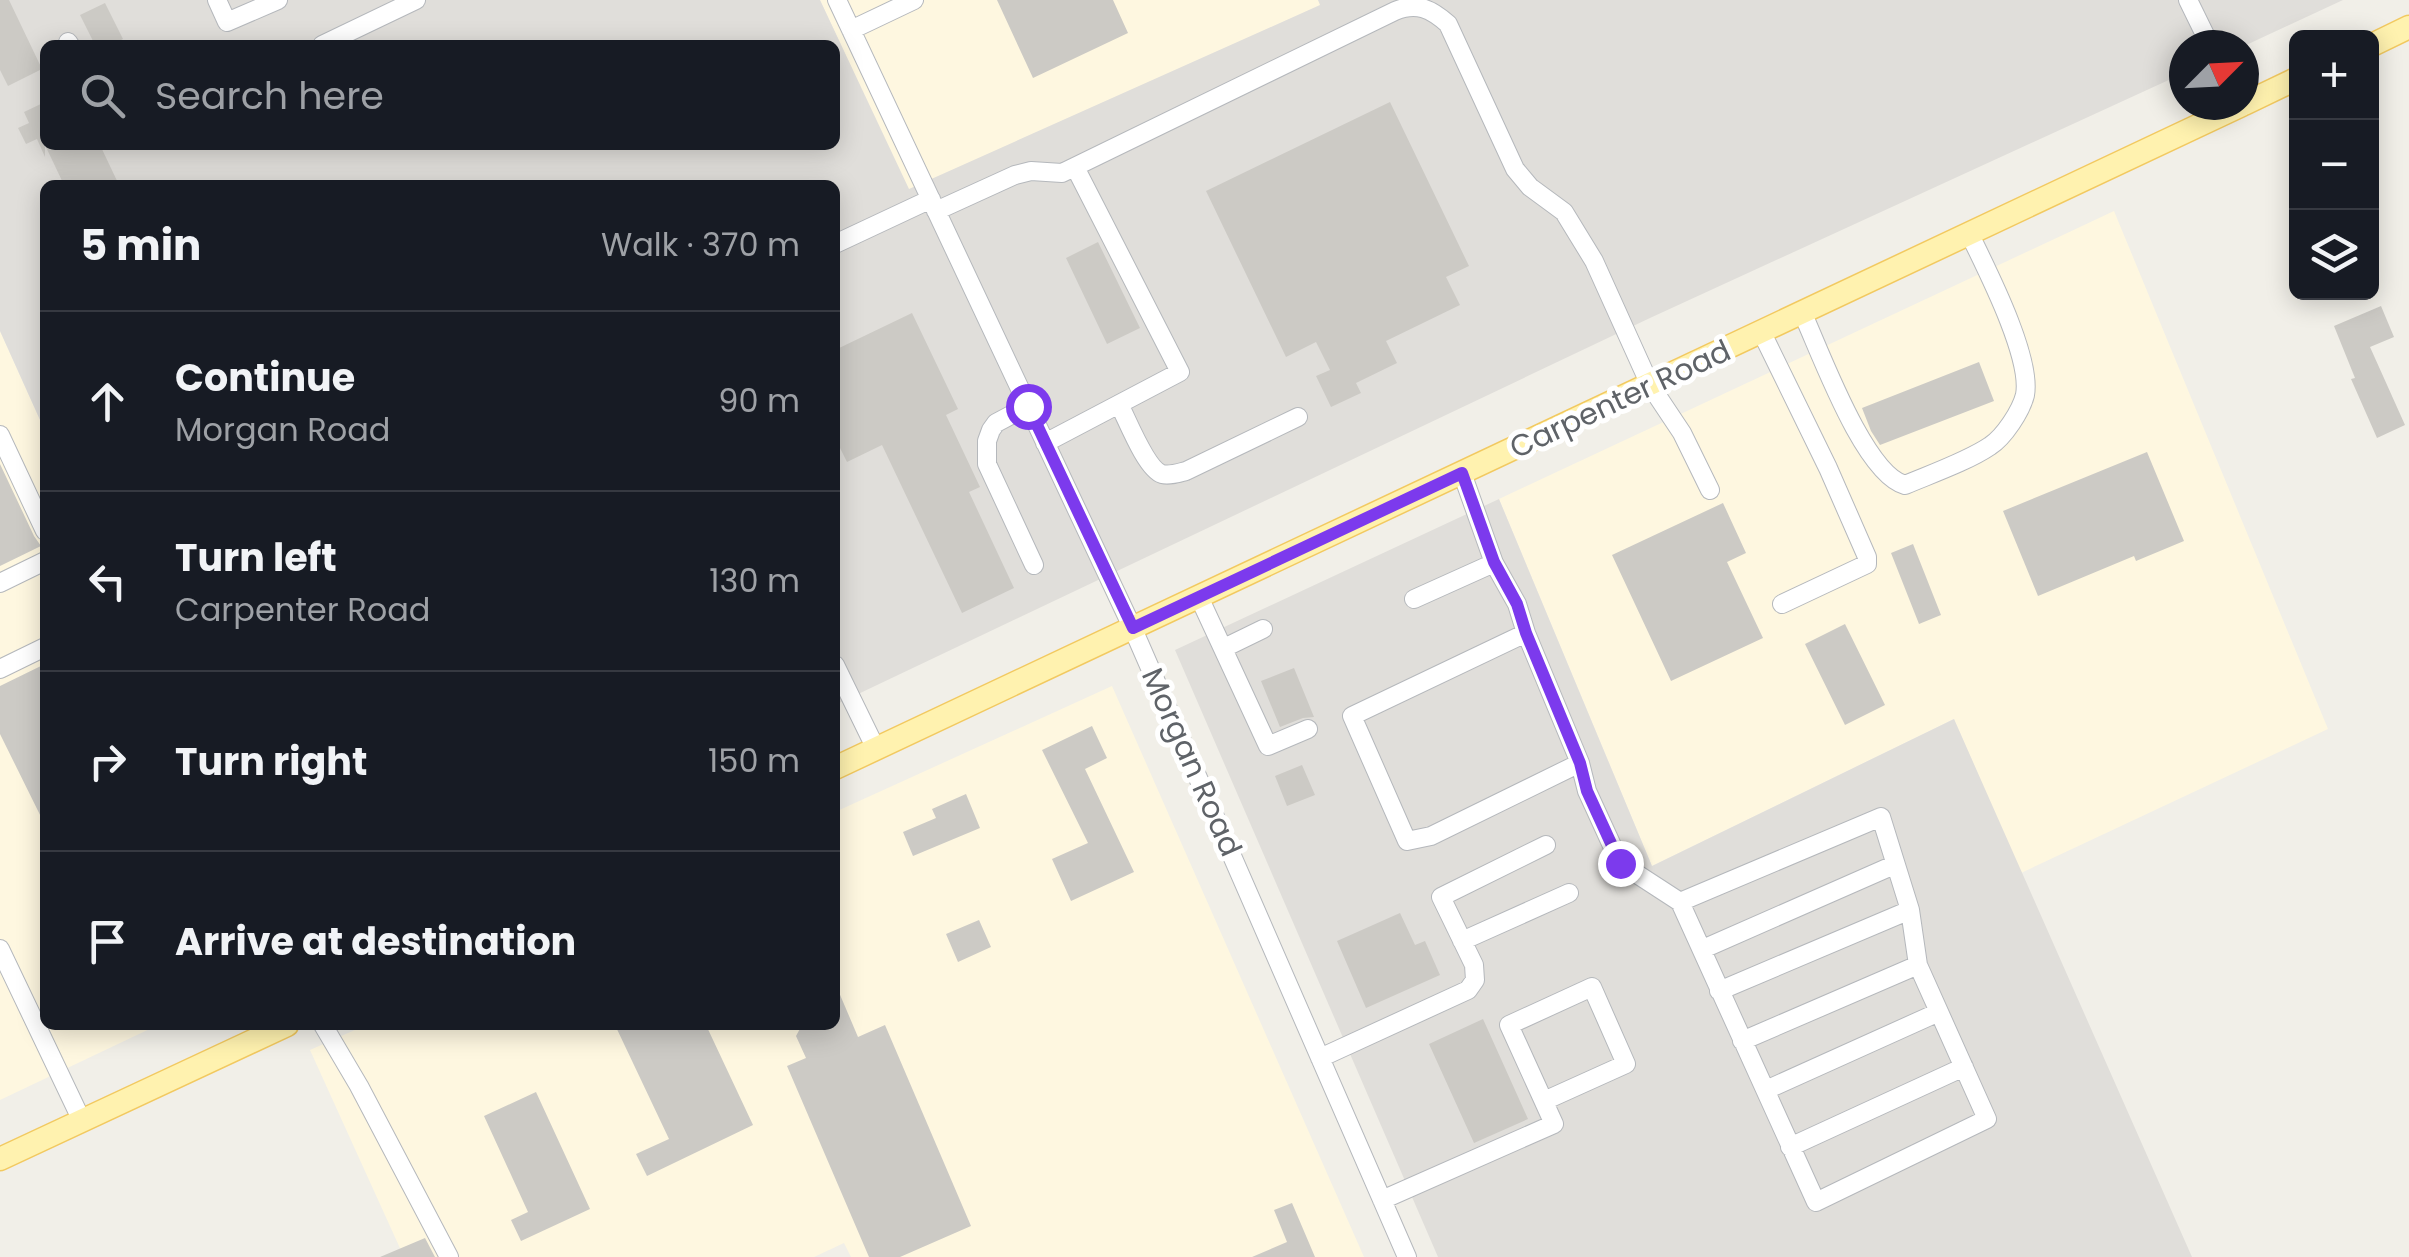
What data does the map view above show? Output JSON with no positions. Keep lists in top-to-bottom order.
{
  "streets": {
    "main road": ["Carpenter Road"],
    "street": ["Morgan Road"]
  },
  "crossings": [
    ["Carpenter Road", "Morgan Road"]
  ],
  "north": "top right",
  "page": {
    "map_buttons": ["+", "−"],
    "search": "Search here",
    "heading": ["5 min", "Walk · 370 m"],
    "list": [
      ["Continue", "Morgan Road", "90 m"],
      ["Turn left", "Carpenter Road", "130 m"],
      ["Turn right", "150 m"],
      "Arrive at destination"
    ]
  }
}
